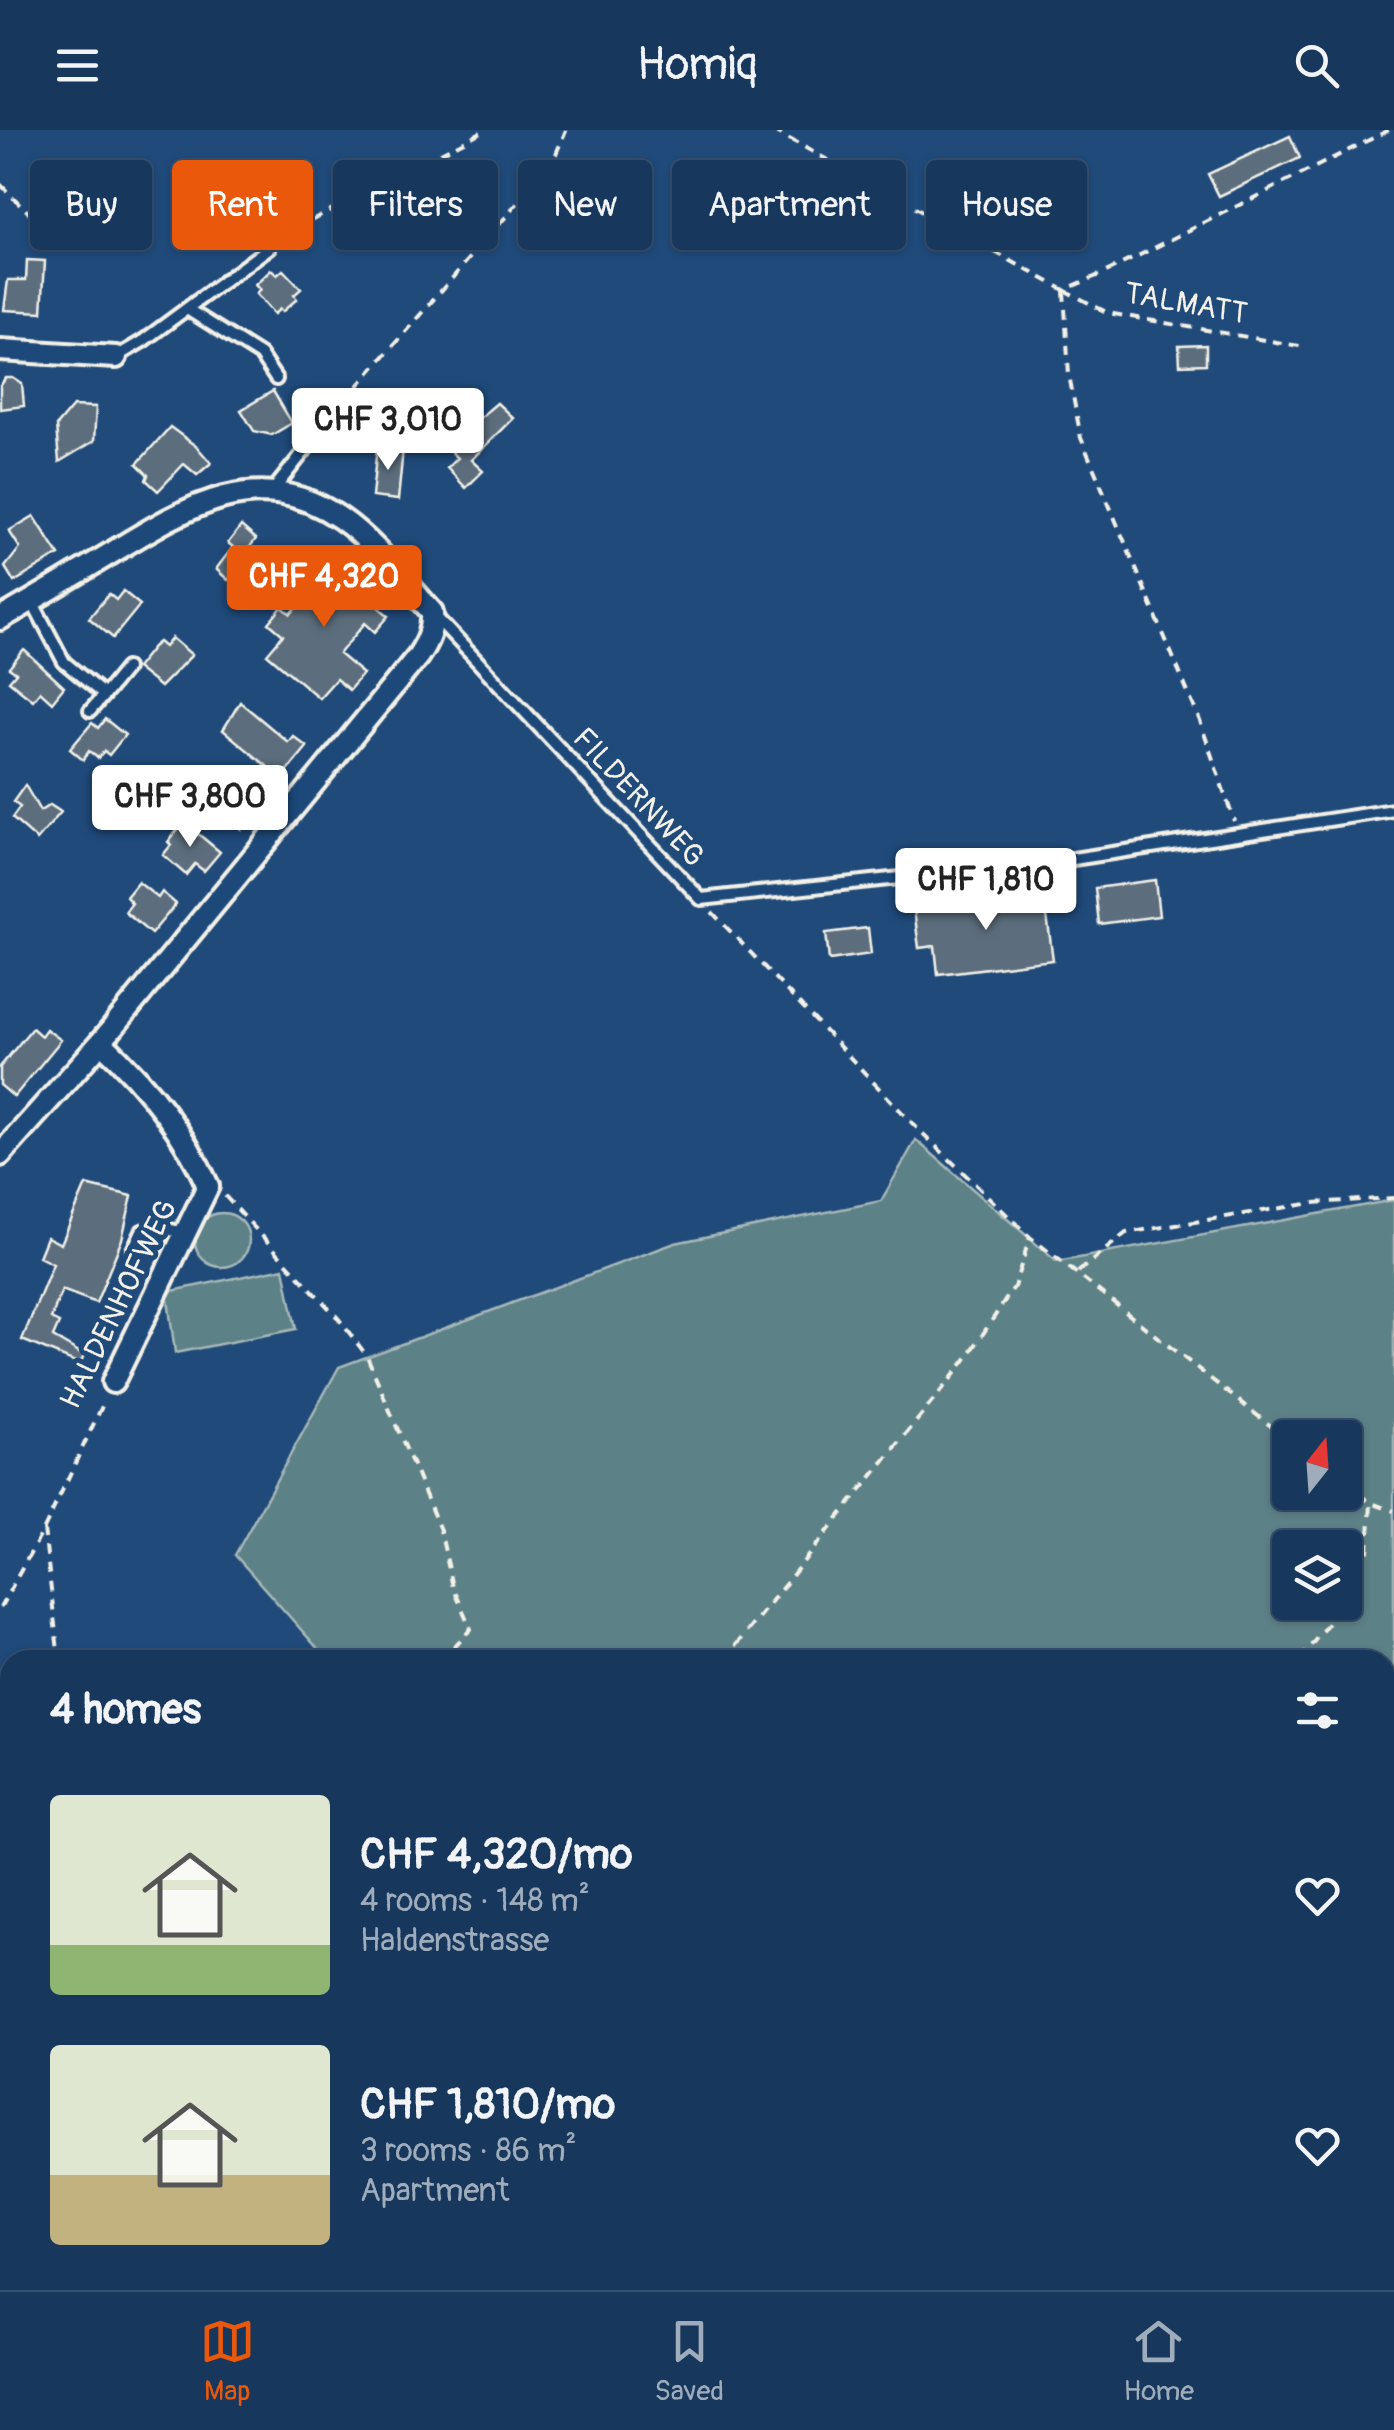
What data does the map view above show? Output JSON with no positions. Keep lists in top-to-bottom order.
{
  "streets": {
    "street": ["HALDENHOFWEG"],
    "lane": ["FILDERNWEG"],
    "path": ["TALMATT"]
  },
  "north": "top",
  "page": {
    "header": "Homiq",
    "chip": [
      "Buy",
      "Rent",
      "Filters",
      "New",
      "Apartment",
      "House"
    ],
    "price": [
      "CHF 3,010",
      "CHF 4,320",
      "CHF 3,800",
      "CHF 1,810"
    ],
    "heading": "4 homes",
    "list": [
      {
        "name": "CHF 4,320/mo",
        "note": "4 rooms · 148 m² · Haldenstrasse"
      },
      {
        "name": "CHF 1,810/mo",
        "note": "3 rooms · 86 m² · Apartment"
      }
    ],
    "tabs": ["Map", "Saved", "Home"]
  }
}
